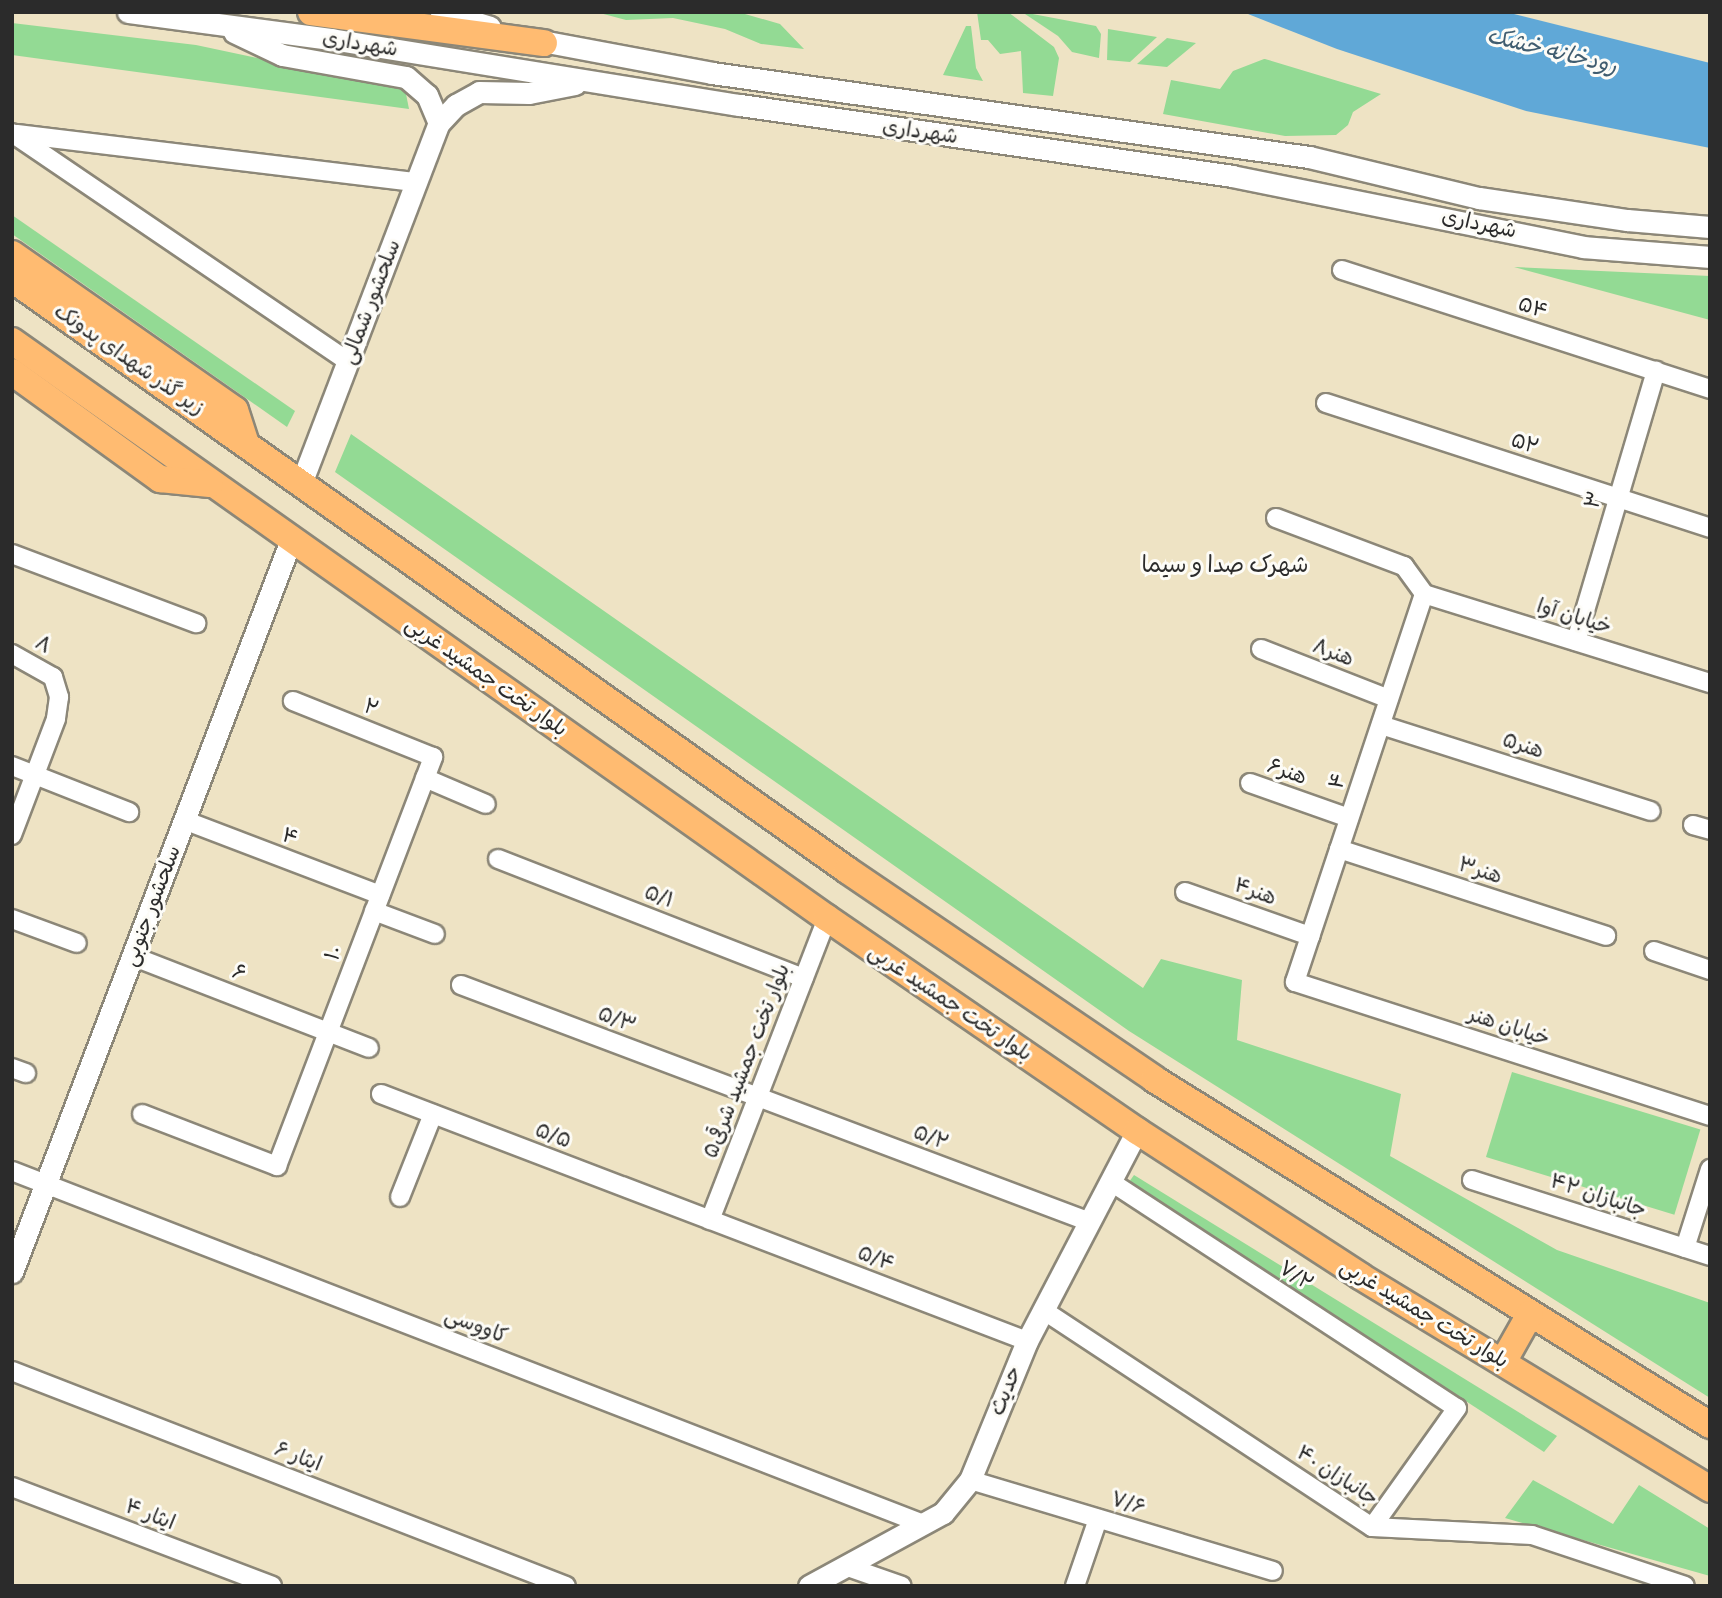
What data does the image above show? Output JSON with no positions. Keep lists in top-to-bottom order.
{
  "streets": {
    "main road": ["زیر گذر شهدای پدونک", "بلوار تخت جمشید غربی"],
    "street": [
      "شهرداری",
      "سلحشور شمالی",
      "۵۴",
      "۵۲",
      "۳",
      "خیابان آوا",
      "۸",
      "هنر۸",
      "۲",
      "هنر۵",
      "هنر۶",
      "۴",
      "هنر۳",
      "هنر۴",
      "۵/۱",
      "سلحشور جنوبی",
      "۱۰",
      "۶",
      "۵/۳",
      "خیابان هنر",
      "بلوار تخت جمشید شرقی۵",
      "۵/۵",
      "۵/۲",
      "۴۲ جانبازان",
      "۵/۴",
      "۷/۲",
      "کاووسی",
      "حدیث",
      "ایثار ۶",
      "۴۰ جانبازان",
      "۷/۶",
      "ایثار ۴"
    ]
  },
  "crossings": [
    ["۵۴", "۳"],
    ["۵۲", "۳"],
    ["۳", "خیابان آوا"],
    ["خیابان آوا", "۴"],
    ["هنر۸", "۴"],
    ["بلوار تخت جمشید غربی", "سلحشور جنوبی"],
    ["بلوار تخت جمشید غربی", "بلوار تخت جمشید شرقی۵"],
    ["بلوار تخت جمشید غربی", "حدیث"],
    ["۲", "۱۰"],
    ["هنر۵", "۴"],
    ["هنر۶", "۴"],
    ["۴", "هنر۳"],
    ["۴", "هنر۴"],
    ["۴", "سلحشور جنوبی"],
    ["۴", "۱۰"],
    ["۴", "خیابان هنر"],
    ["۵/۱", "بلوار تخت جمشید شرقی۵"],
    ["سلحشور جنوبی", "۶"],
    ["سلحشور جنوبی", "کاووسی"],
    ["۱۰", "۶"],
    ["۵/۳", "بلوار تخت جمشید شرقی۵"],
    ["۵/۳", "۵/۲"],
    ["بلوار تخت جمشید شرقی۵", "۵/۵"],
    ["بلوار تخت جمشید شرقی۵", "۵/۲"],
    ["بلوار تخت جمشید شرقی۵", "۵/۴"],
    ["۵/۵", "۵/۴"],
    ["۵/۲", "حدیث"],
    ["۵/۴", "حدیث"],
    ["۷/۲", "حدیث"],
    ["۷/۲", "۴۰ جانبازان"],
    ["کاووسی", "حدیث"],
    ["حدیث", "۴۰ جانبازان"],
    ["حدیث", "۷/۶"]
  ],
  "districts": ["شهرک صدا و سیما"],
  "water": ["رودخانه خشک"]
}
